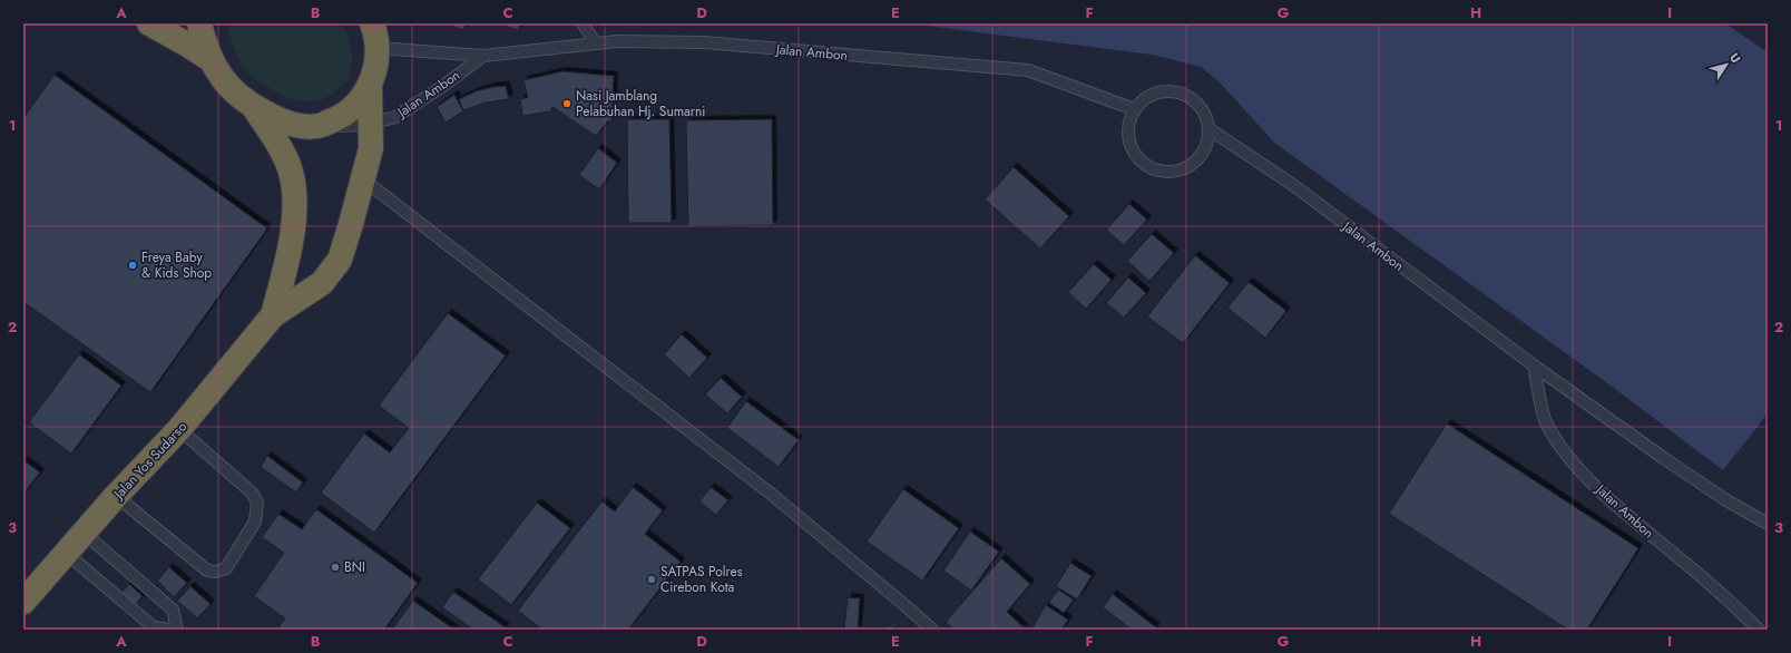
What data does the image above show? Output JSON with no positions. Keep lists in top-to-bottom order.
{
  "streets": {
    "highway": ["Jalan Yos Sudarso"],
    "lane": ["Jalan Ambon"]
  },
  "crossings": [
    ["Jalan Ambon", "Jalan Yos Sudarso"]
  ],
  "places": [
    "Nasi Jamblang Pelabuhan Hj. Sumarni",
    "Freya Baby & Kids Shop",
    "BNI",
    "SATPAS Polres Cirebon Kota"
  ],
  "north": "top right",
  "grid": {
    "columns": [
      "A",
      "B",
      "C",
      "D",
      "E",
      "F",
      "G",
      "H",
      "I"
    ],
    "rows": ["1", "2", "3"]
  }
}
